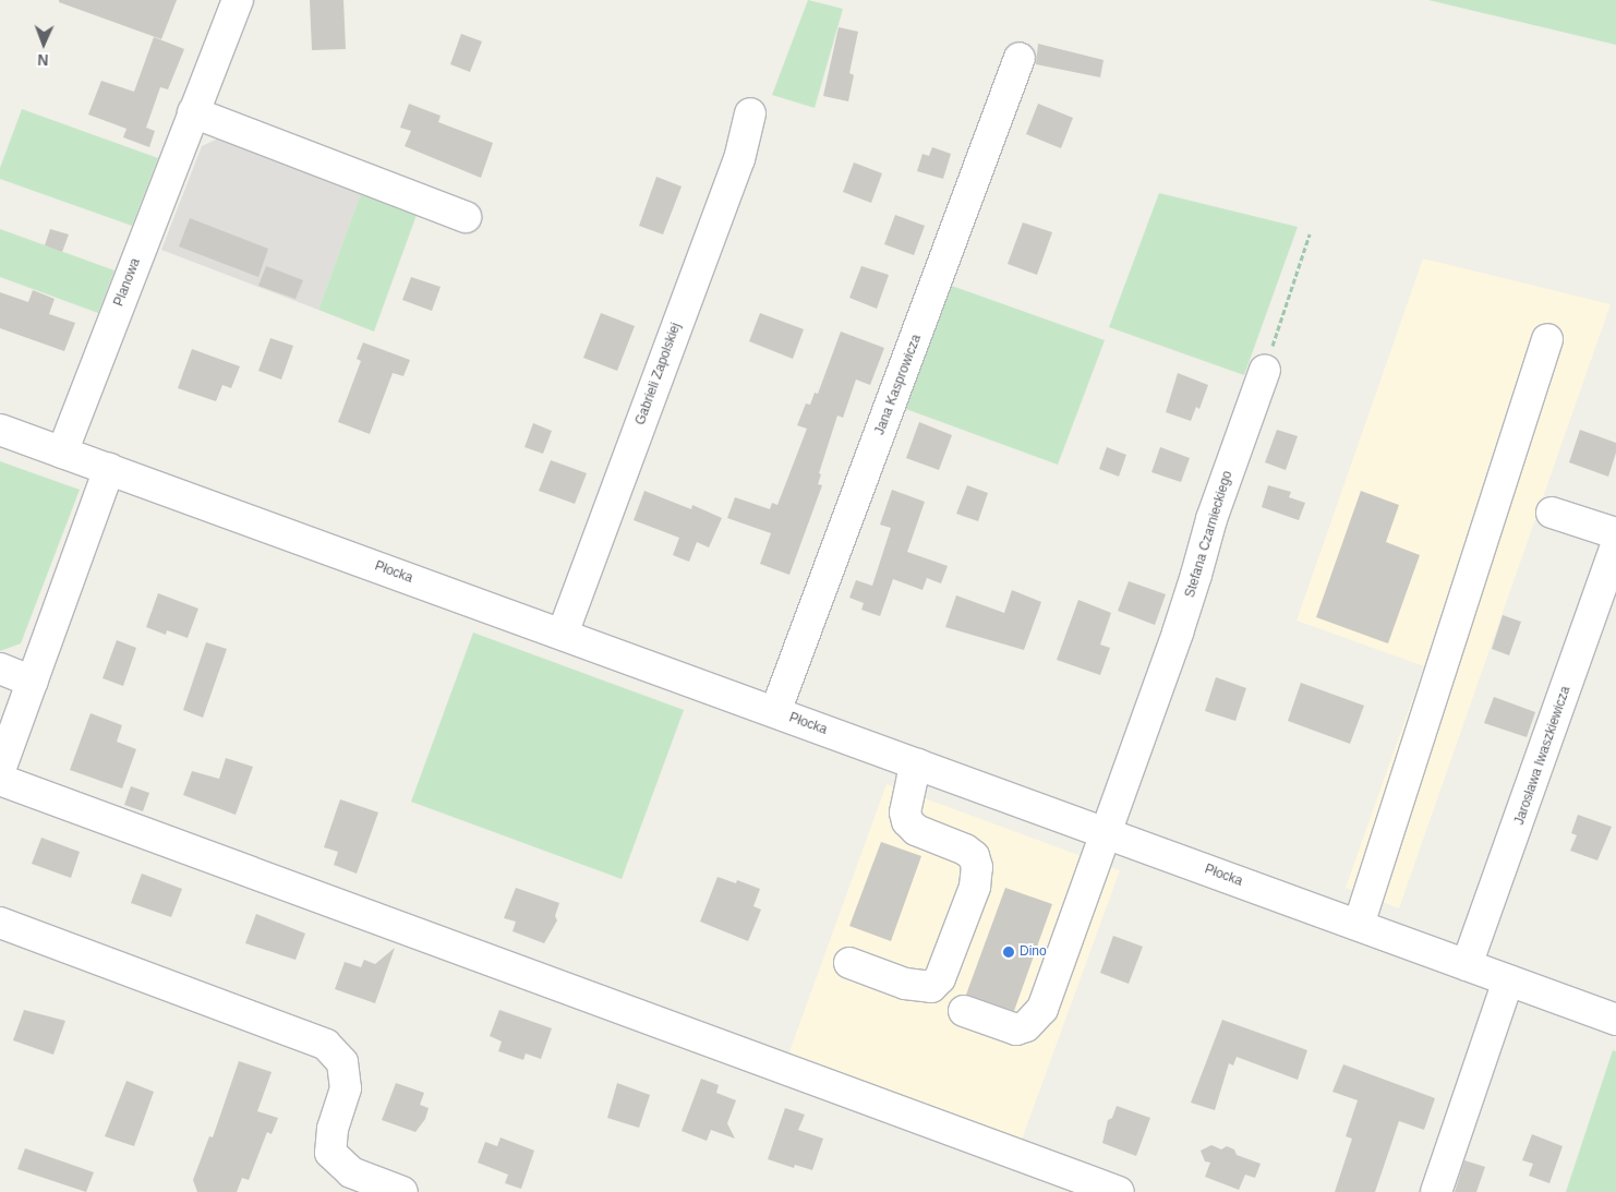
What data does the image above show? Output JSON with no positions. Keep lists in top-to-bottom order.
{
  "streets": {
    "street": [
      "Planowa",
      "Gabrieli Zapolskiej",
      "Jana Kasprowicza",
      "Stefana Czarnieckiego",
      "Płocka",
      "Jarosława Iwaszkiewicza"
    ]
  },
  "crossings": [
    ["Planowa", "Płocka"],
    ["Gabrieli Zapolskiej", "Płocka"],
    ["Jana Kasprowicza", "Płocka"],
    ["Stefana Czarnieckiego", "Płocka"],
    ["Płocka", "Jarosława Iwaszkiewicza"]
  ],
  "places": ["Dino"],
  "north": "bottom"
}
